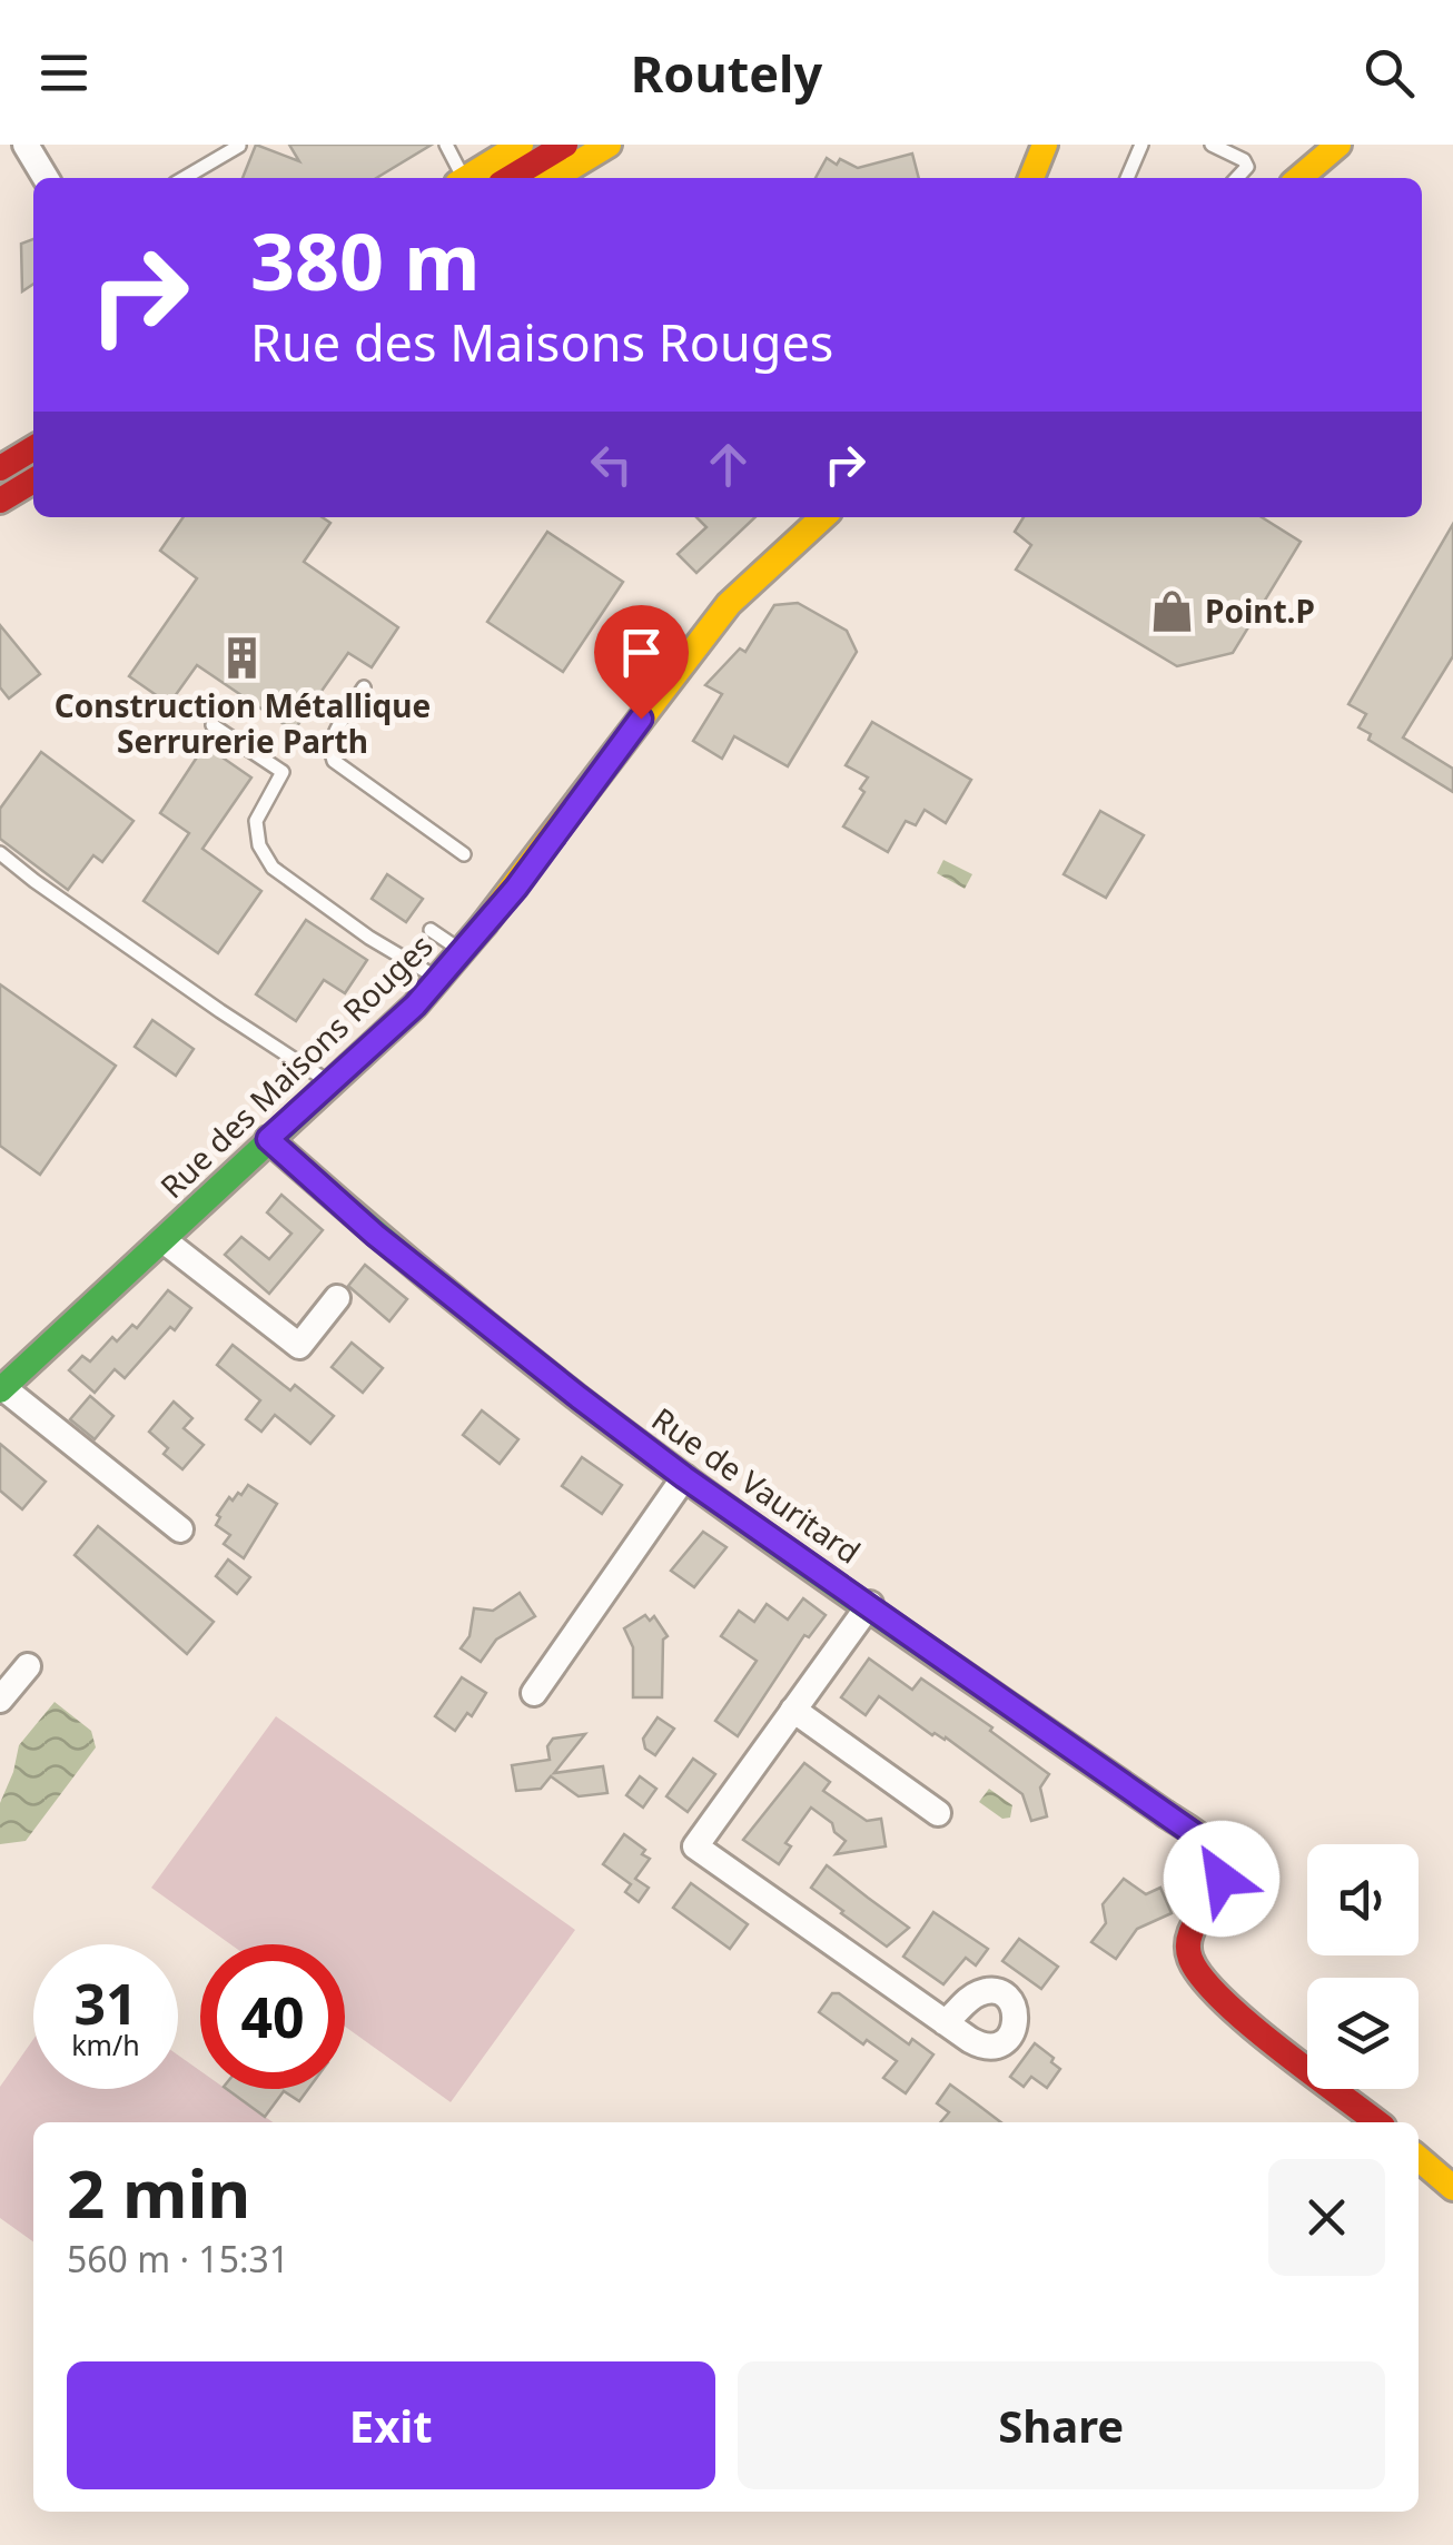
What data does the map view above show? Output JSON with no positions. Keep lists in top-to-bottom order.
{
  "streets": {
    "street": ["Rue des Maisons Rouges", "Rue de Vauritard"]
  },
  "crossings": [
    ["Rue des Maisons Rouges", "Rue de Vauritard"]
  ],
  "places": {
    "shop": ["Point.P"],
    "building": ["Construction Métallique Serrurerie Parth"]
  },
  "page": {
    "header": "Routely",
    "turn": ["380 m", "Rue des Maisons Rouges"],
    "speed": "31 km/h",
    "limit": "40",
    "heading": ["2 min", "560 m · 15:31"],
    "buttons": ["Exit", "Share"]
  }
}
